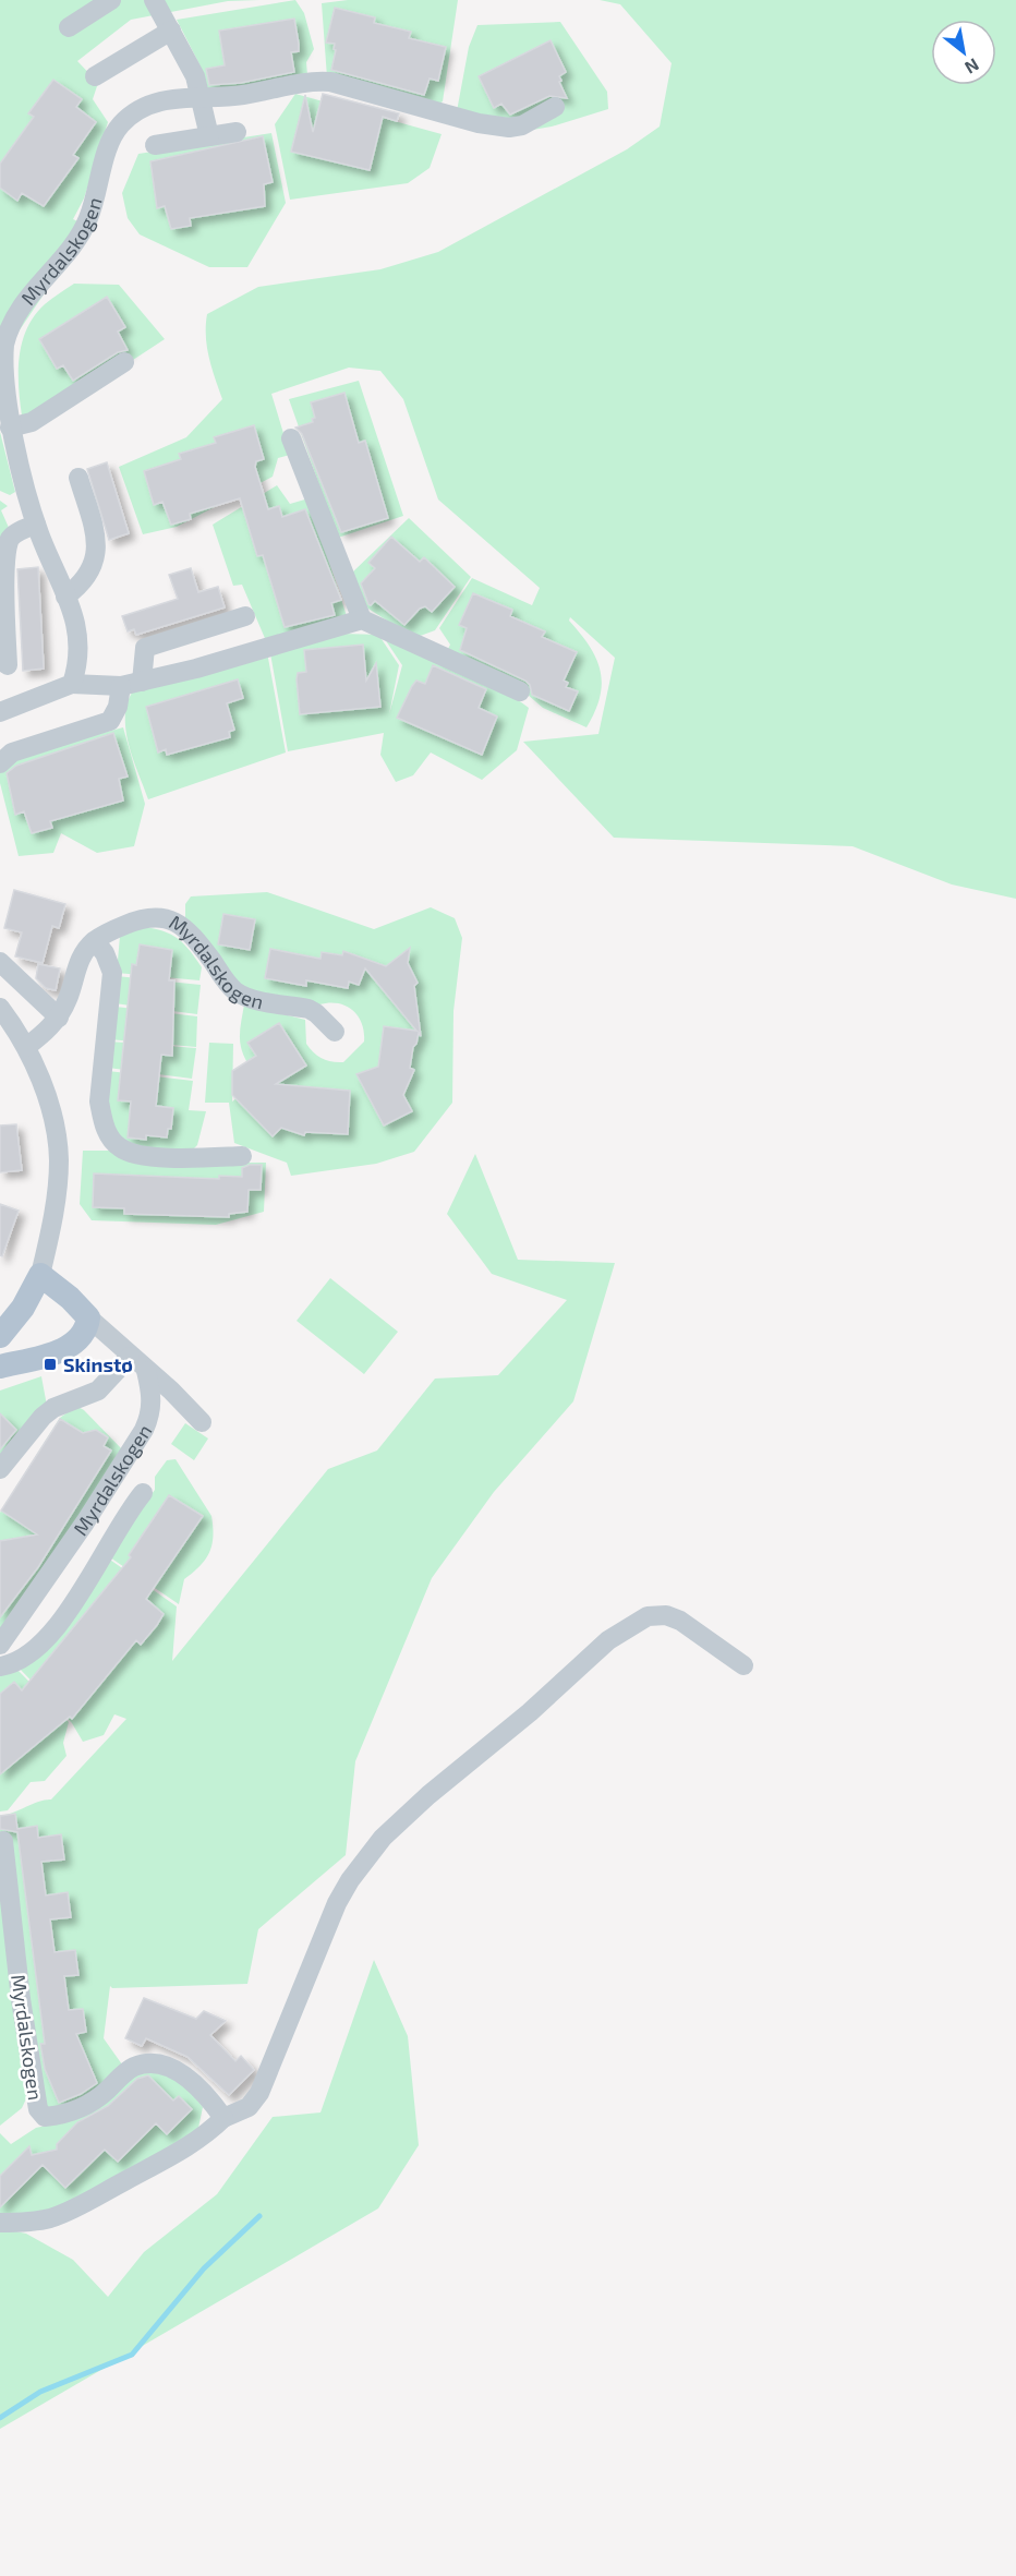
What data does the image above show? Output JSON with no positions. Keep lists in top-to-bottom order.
{
  "streets": {
    "street": ["Myrdalskogen"]
  },
  "places": {
    "transit": ["Skinstø"]
  },
  "north": "bottom right"
}
